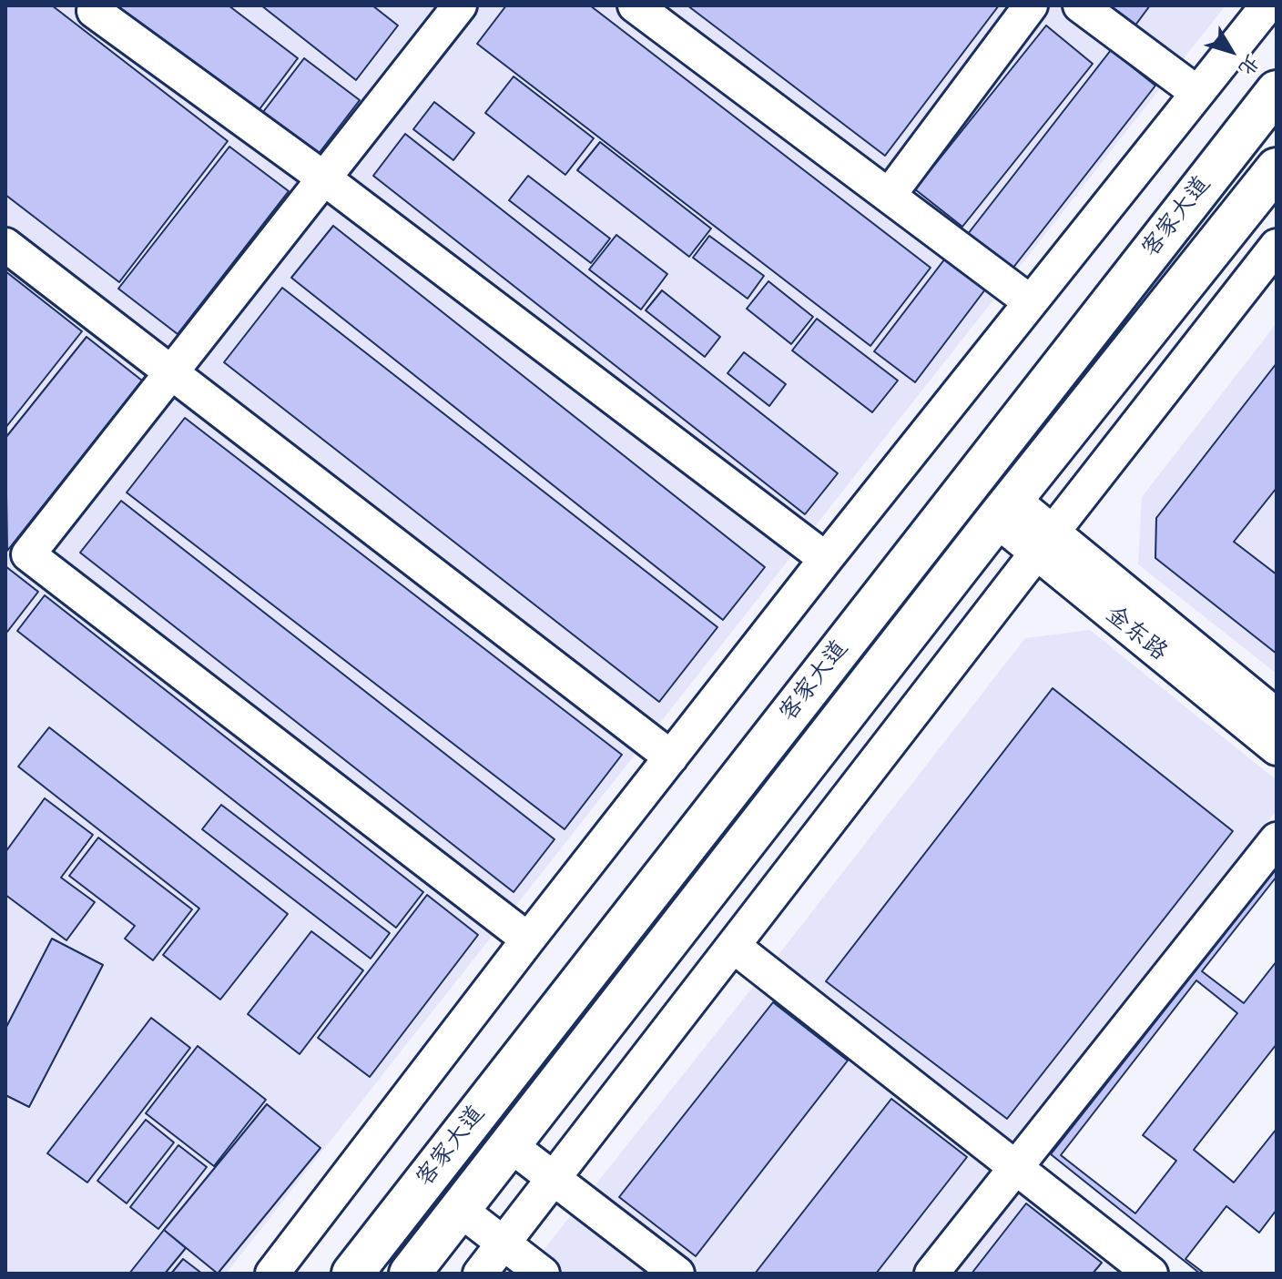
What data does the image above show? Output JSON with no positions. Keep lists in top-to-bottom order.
{
  "streets": {
    "main road": ["客家大道"],
    "street": ["金东路"]
  },
  "crossings": [
    ["客家大道", "金东路"]
  ],
  "north": "bottom right"
}
